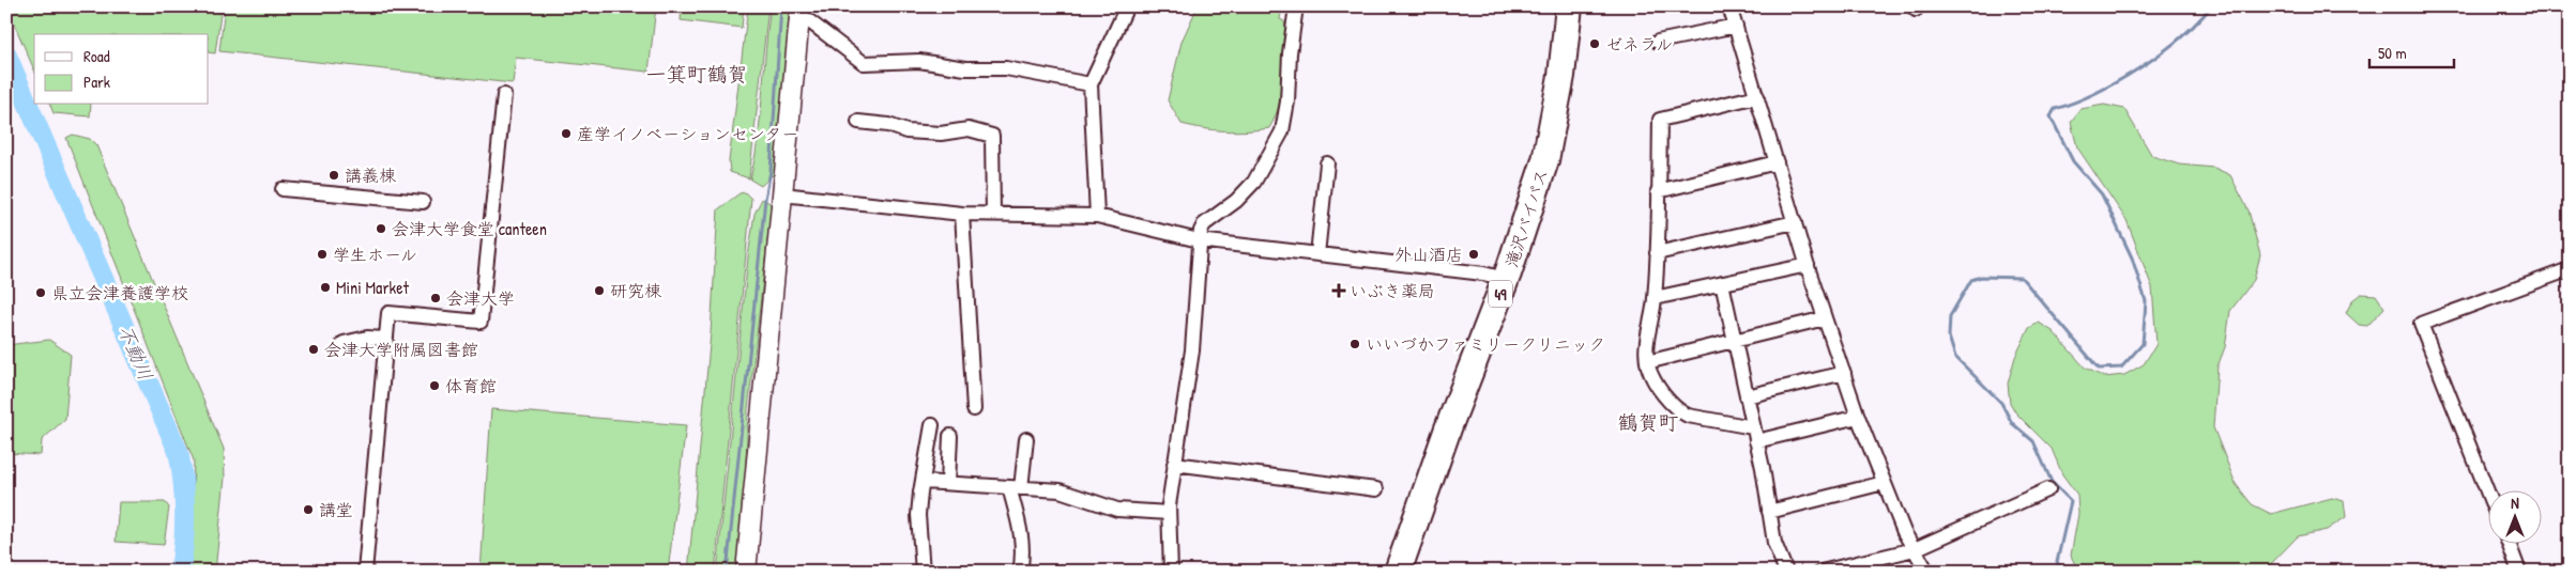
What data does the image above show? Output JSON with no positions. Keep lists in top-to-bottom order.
{
  "streets": {
    "highway": ["滝沢バイパス", "49"]
  },
  "districts": ["一箕町鶴賀", "鶴賀町"],
  "water": ["不動川"],
  "places": {
    "other": [
      "ゼネラル",
      "産学イノベーションセンター",
      "講義棟",
      "会津大学食堂 canteen",
      "学生ホール",
      "外山酒店",
      "Mini Market",
      "研究棟",
      "県立会津養護学校",
      "会津大学",
      "いいづかファミリークリニック",
      "会津大学附属図書館",
      "体育館",
      "講堂"
    ],
    "health": ["いぶき薬局"]
  },
  "legend": ["Road", "Park"],
  "scale_bar": "50 m",
  "north": "top"
}
